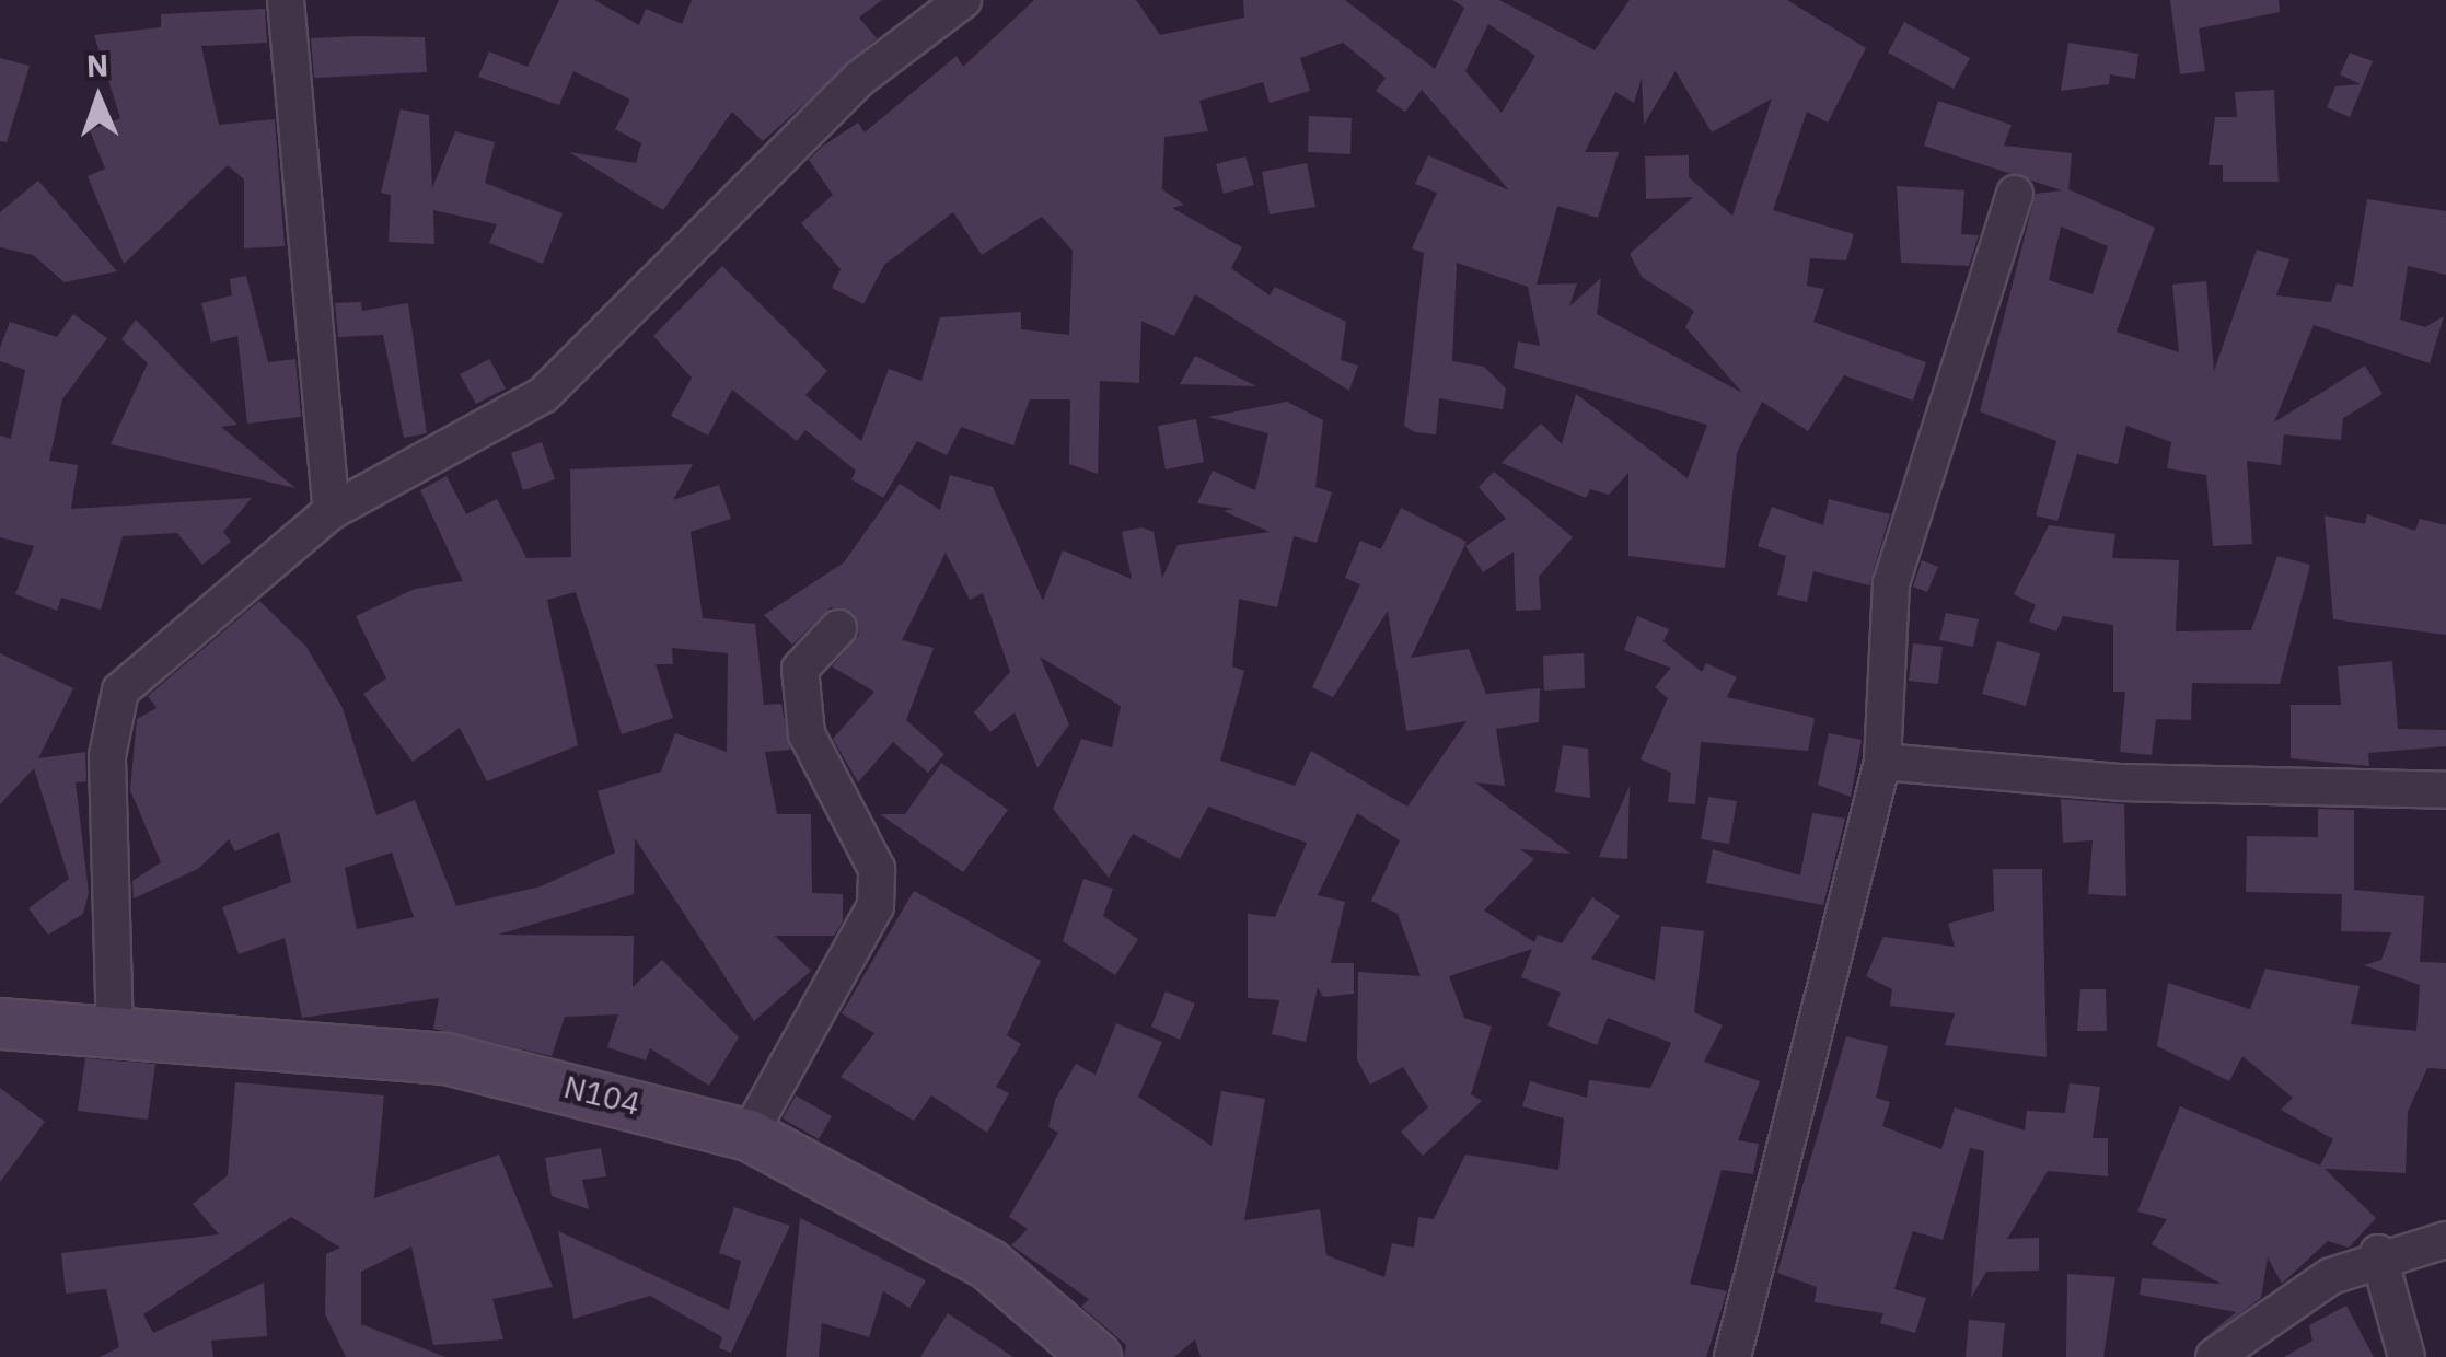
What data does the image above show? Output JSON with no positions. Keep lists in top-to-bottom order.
{
  "streets": {
    "street": ["N104"]
  },
  "north": "top"
}
